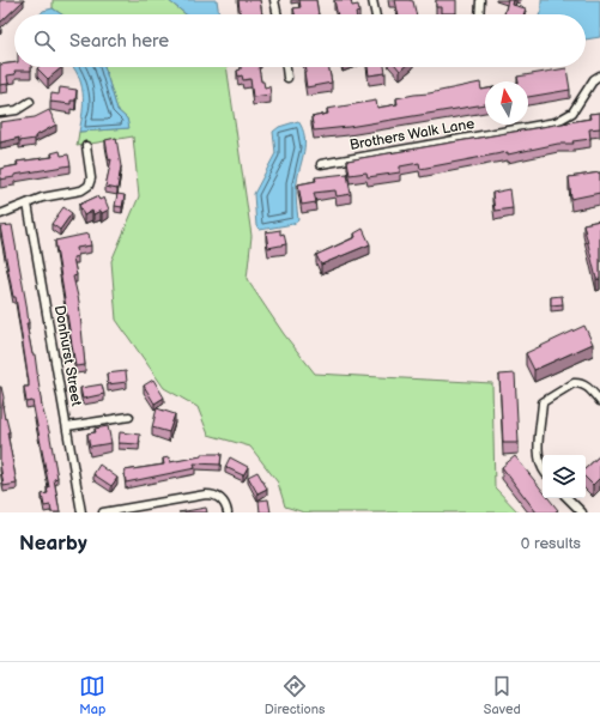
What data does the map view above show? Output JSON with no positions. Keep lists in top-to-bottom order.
{
  "streets": {
    "street": ["Brothers Walk Lane", "Donhurst Street"]
  },
  "north": "top",
  "page": {
    "search": "Search here",
    "heading": ["Nearby", "0 results"],
    "nav": ["Map", "Directions", "Saved"]
  }
}
